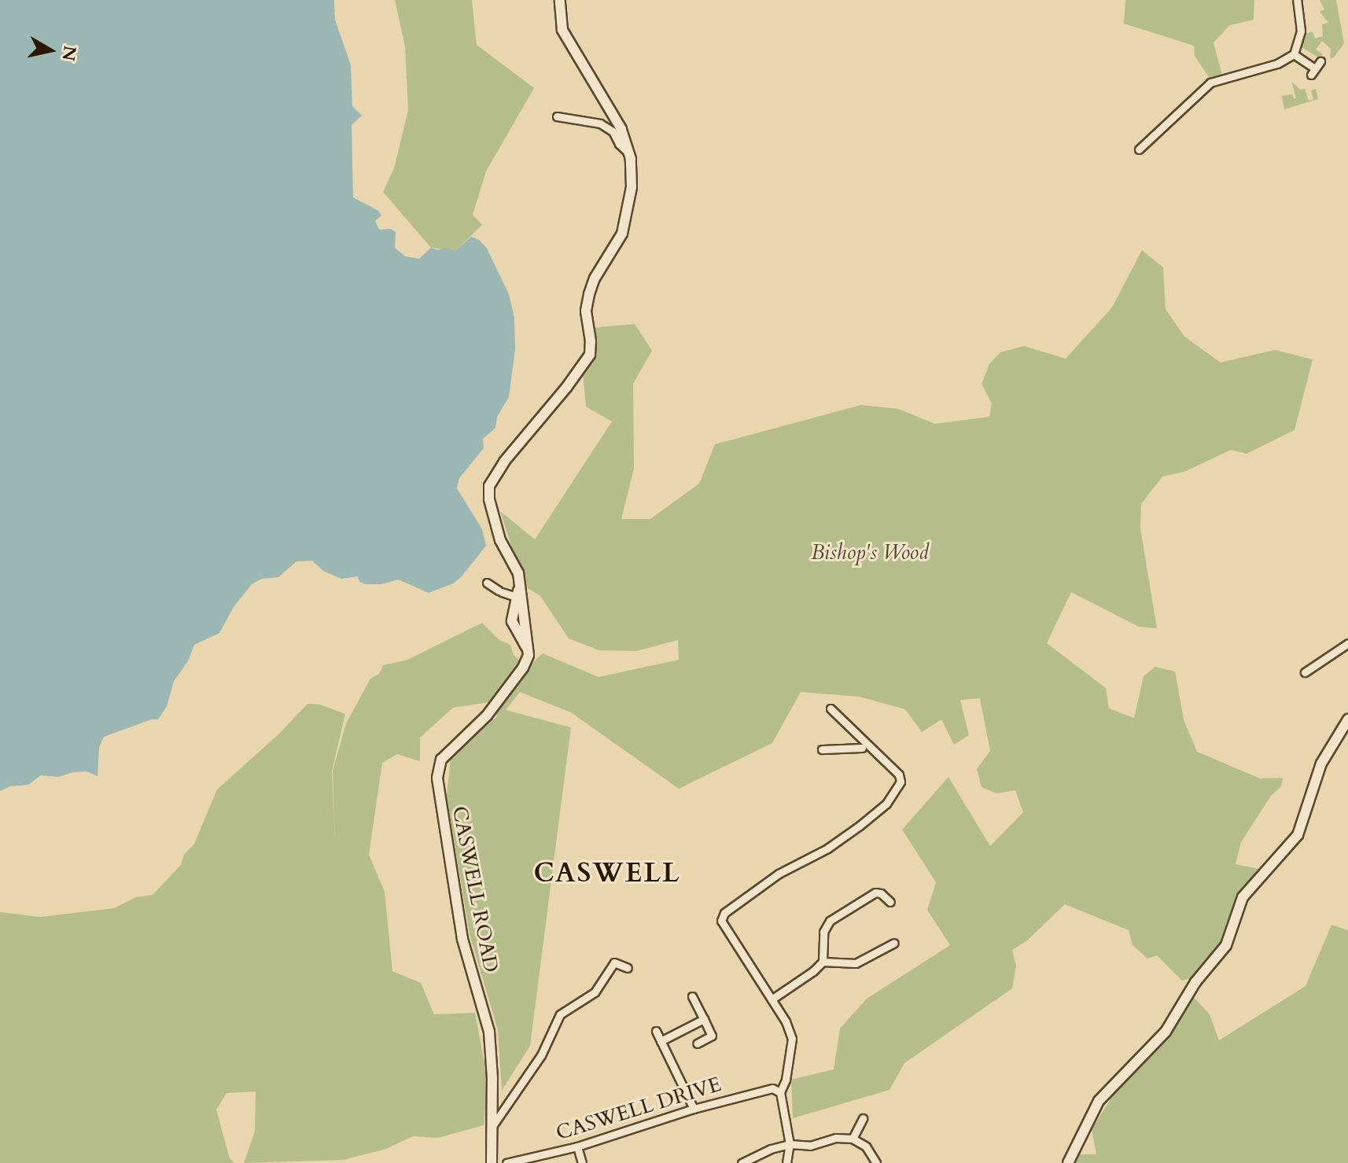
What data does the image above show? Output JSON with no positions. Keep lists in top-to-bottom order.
{
  "streets": {
    "street": ["CASWELL ROAD", "CASWELL DRIVE"]
  },
  "districts": ["CASWELL"],
  "parks": ["Bishop's Wood"],
  "north": "right"
}
